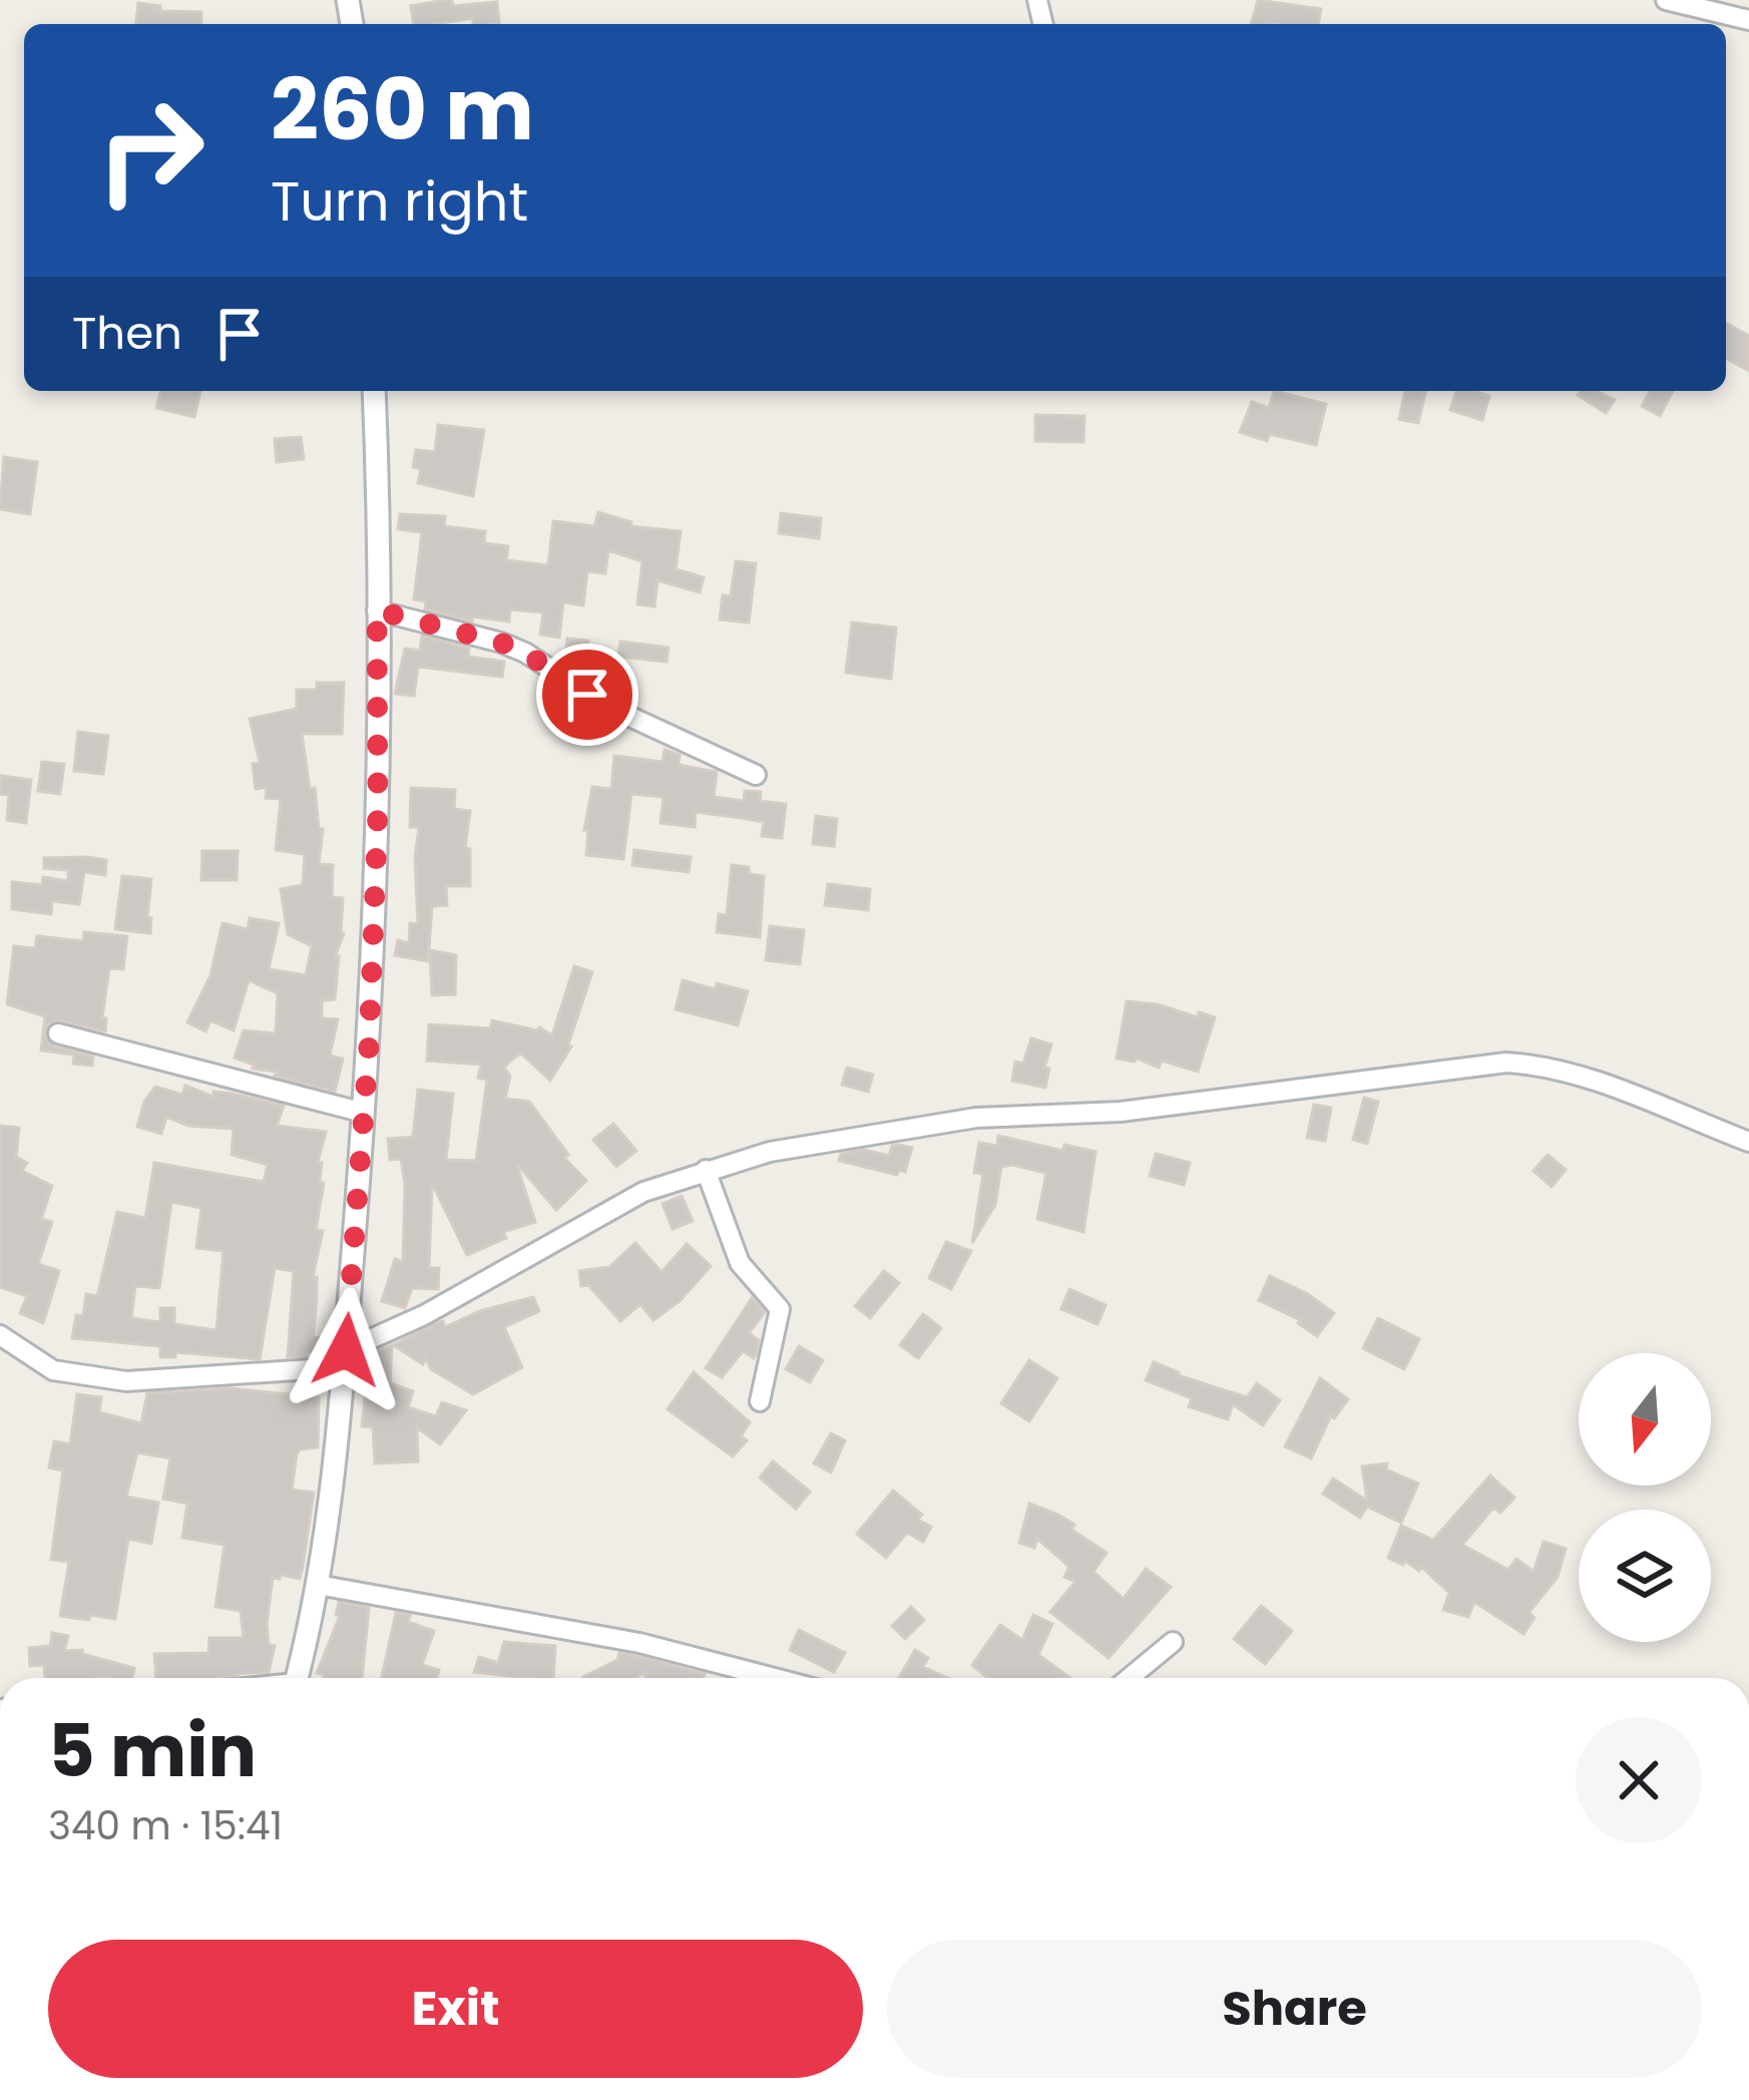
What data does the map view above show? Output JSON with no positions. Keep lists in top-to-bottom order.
{
  "north": "bottom",
  "page": {
    "turn": ["260 m", "Turn right"],
    "then": "Then",
    "heading": ["5 min", "340 m · 15:41"],
    "buttons": ["Exit", "Share"]
  }
}
